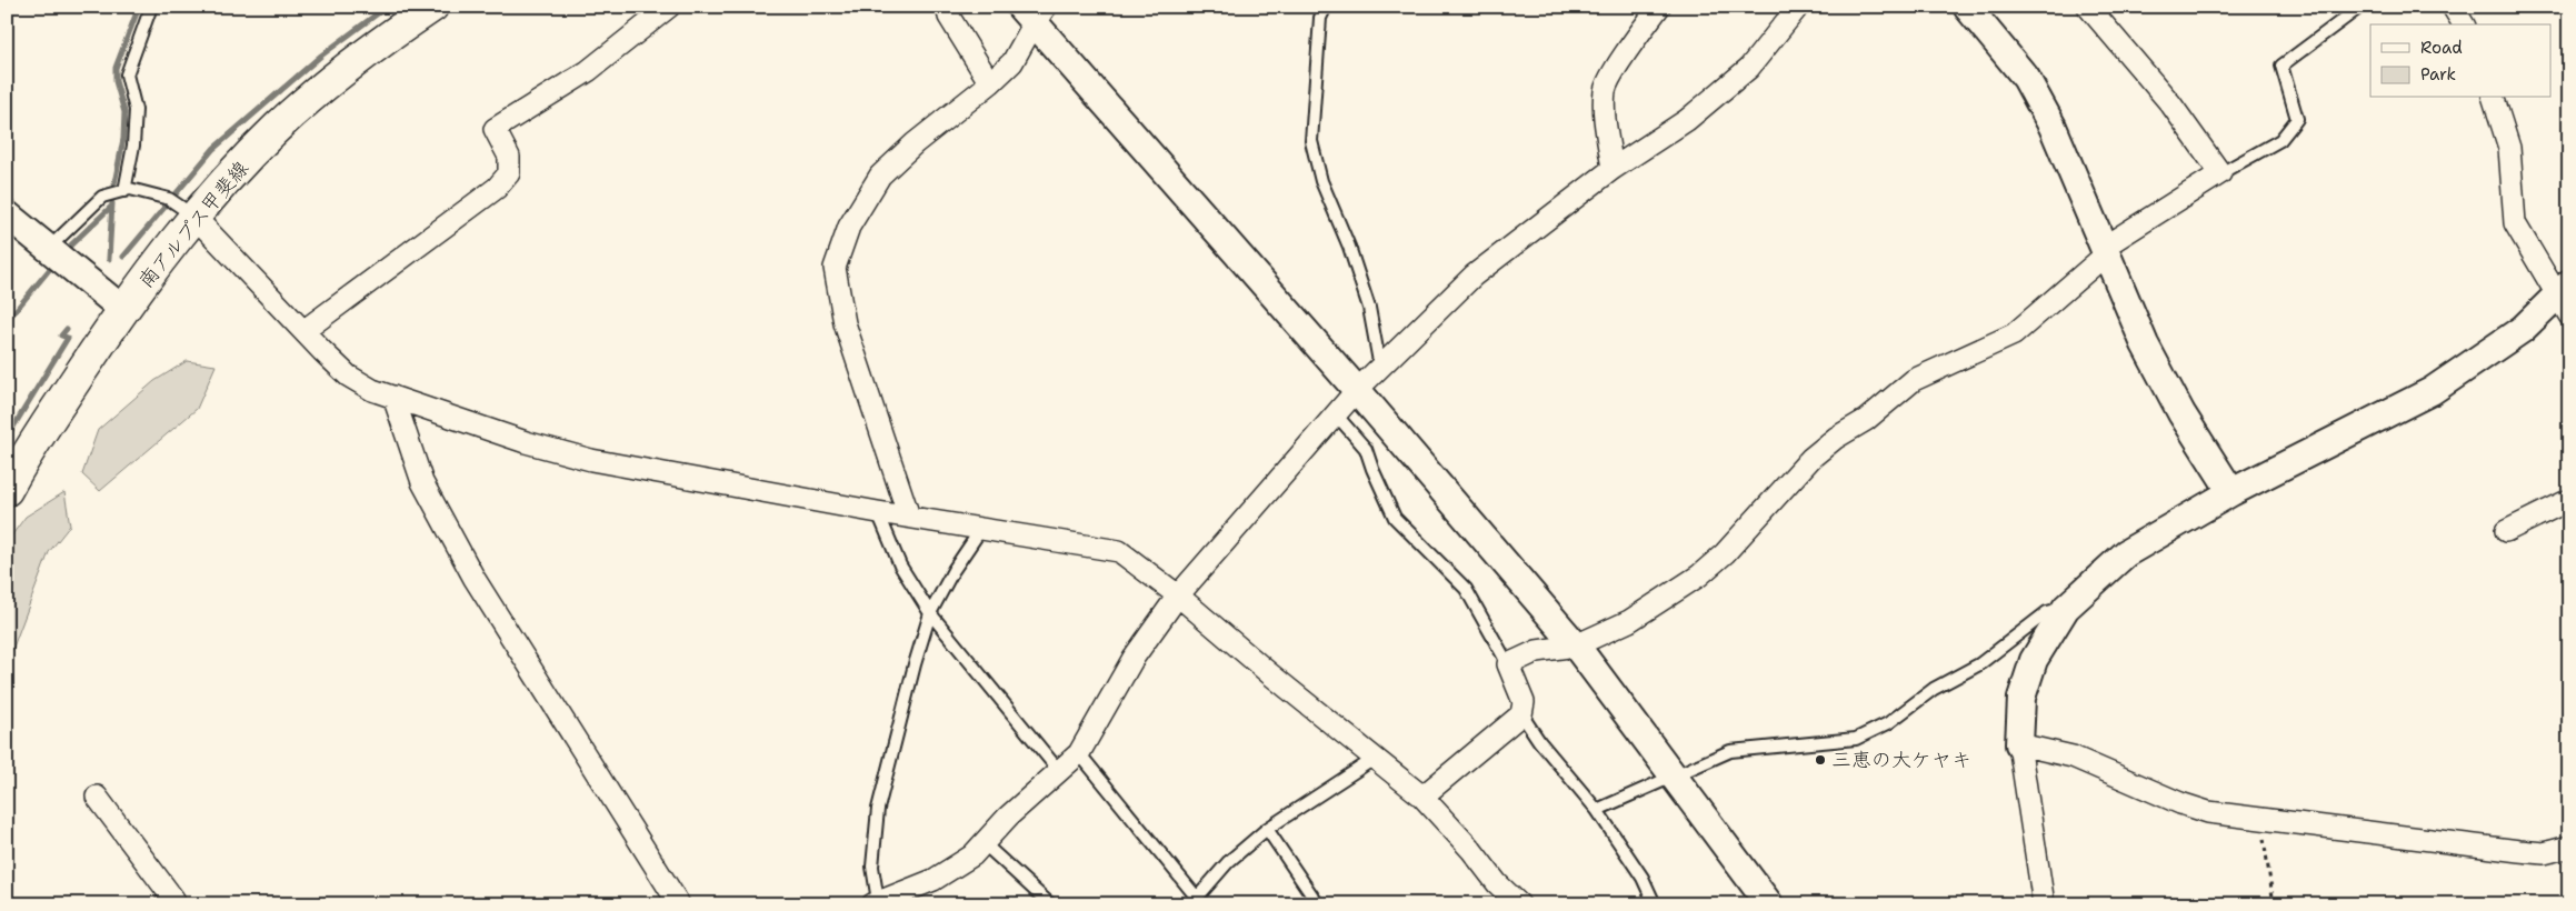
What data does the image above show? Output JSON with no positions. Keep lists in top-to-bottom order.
{
  "streets": {
    "main road": ["南アルプス甲斐線"]
  },
  "places": ["三恵の大ケヤキ"],
  "legend": ["Road", "Park"]
}
